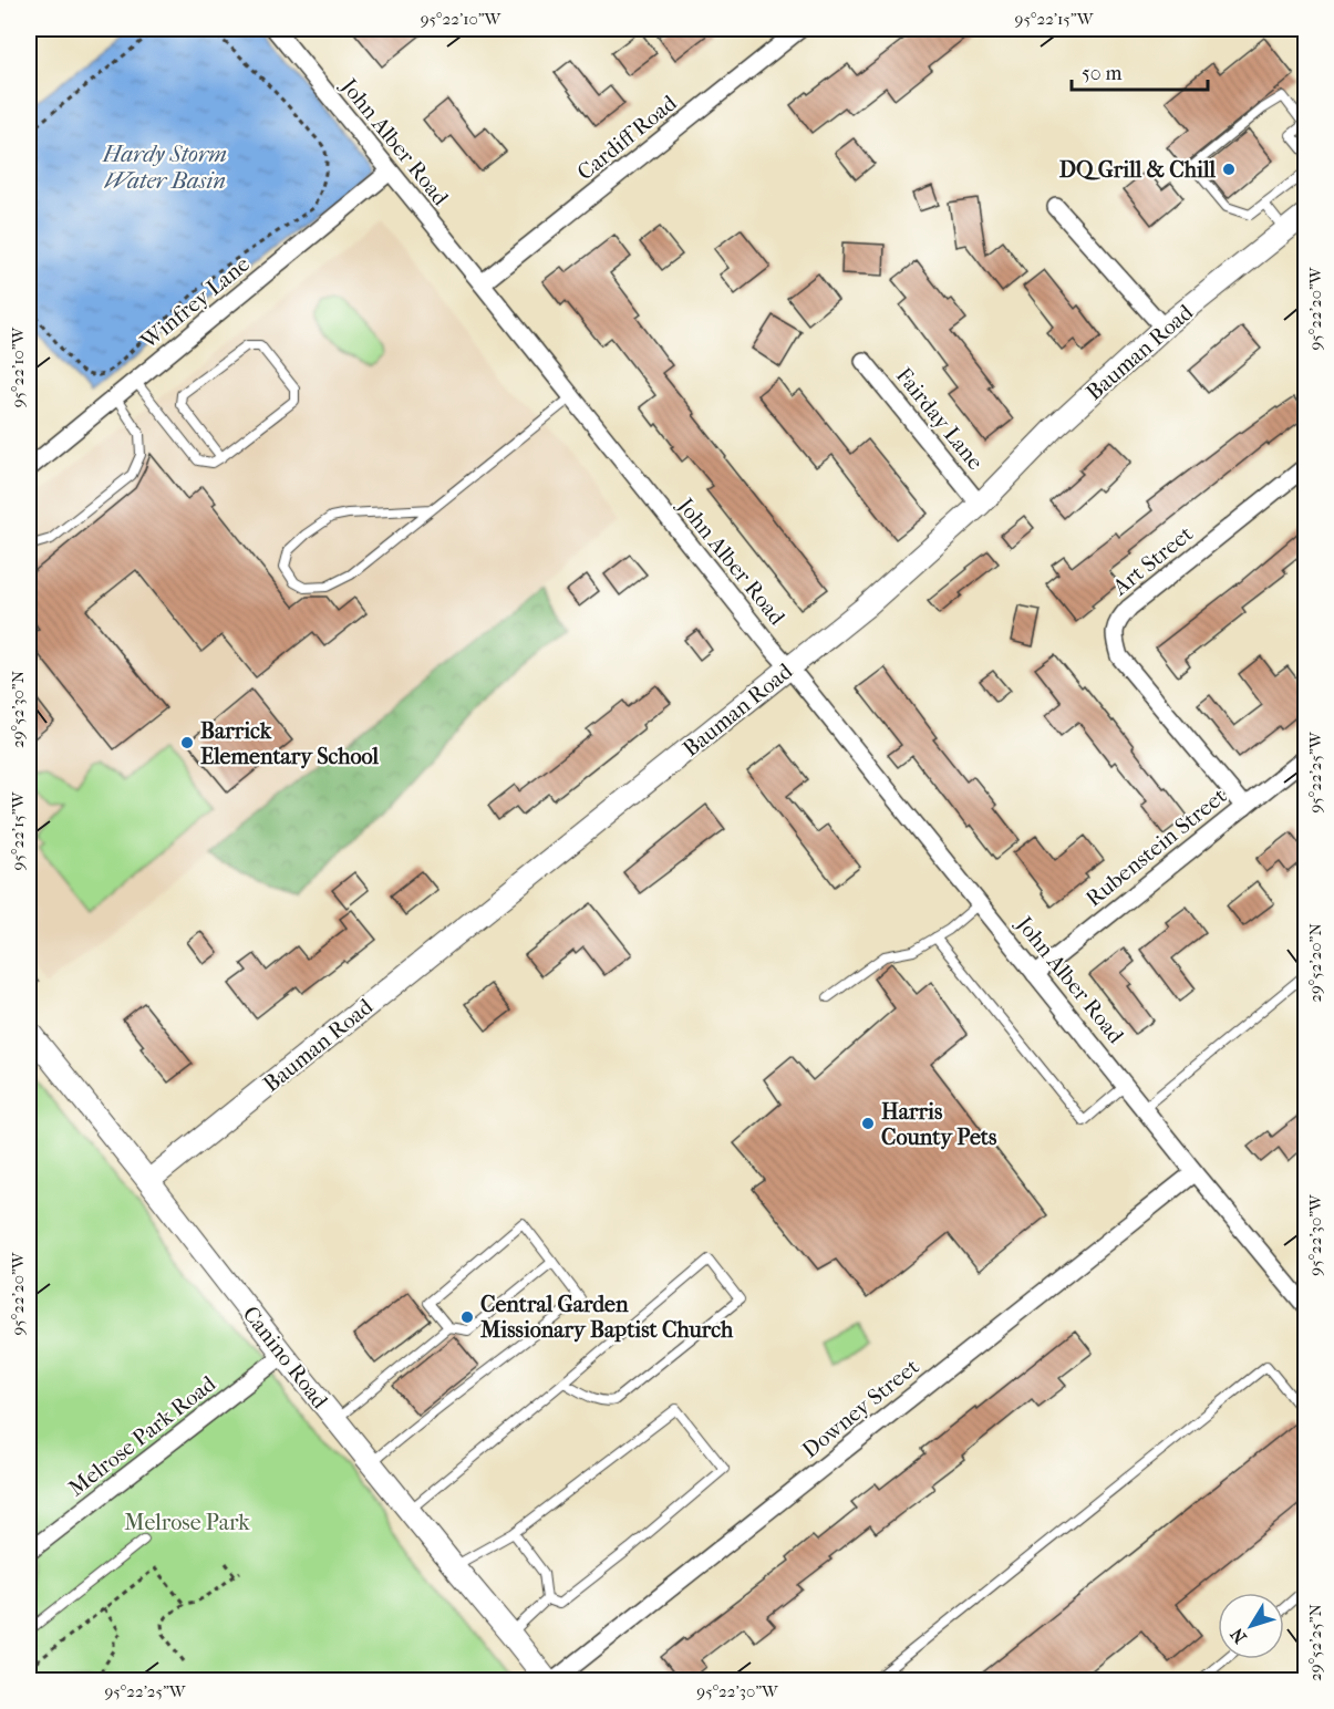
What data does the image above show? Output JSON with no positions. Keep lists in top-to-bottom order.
{
  "streets": {
    "street": [
      "Cardiff Road",
      "John Alber Road",
      "Winfrey Lane",
      "Bauman Road",
      "Fairday Lane",
      "Art Street",
      "Rubenstein Street",
      "Canino Road",
      "Downey Street",
      "Melrose Park Road"
    ]
  },
  "crossings": [
    ["Cardiff Road", "John Alber Road"],
    ["John Alber Road", "Winfrey Lane"],
    ["John Alber Road", "Bauman Road"],
    ["John Alber Road", "Rubenstein Street"],
    ["John Alber Road", "Downey Street"],
    ["Bauman Road", "Fairday Lane"],
    ["Bauman Road", "Canino Road"],
    ["Art Street", "Rubenstein Street"],
    ["Canino Road", "Melrose Park Road"]
  ],
  "water": ["Hardy Storm Water Basin"],
  "parks": ["Melrose Park"],
  "places": [
    "DQ Grill & Chill",
    "Barrick Elementary School",
    "Harris County Pets",
    "Central Garden Missionary Baptist Church"
  ],
  "scale_bar": "50 m",
  "north": "bottom left",
  "coordinates": [
    "95°22'10\"W",
    "95°22'15\"W",
    "95°22'20\"W",
    "29°52'30\"N",
    "95°22'25\"W",
    "29°52'20\"N",
    "95°22'30\"W",
    "29°52'25\"N"
  ]
}
